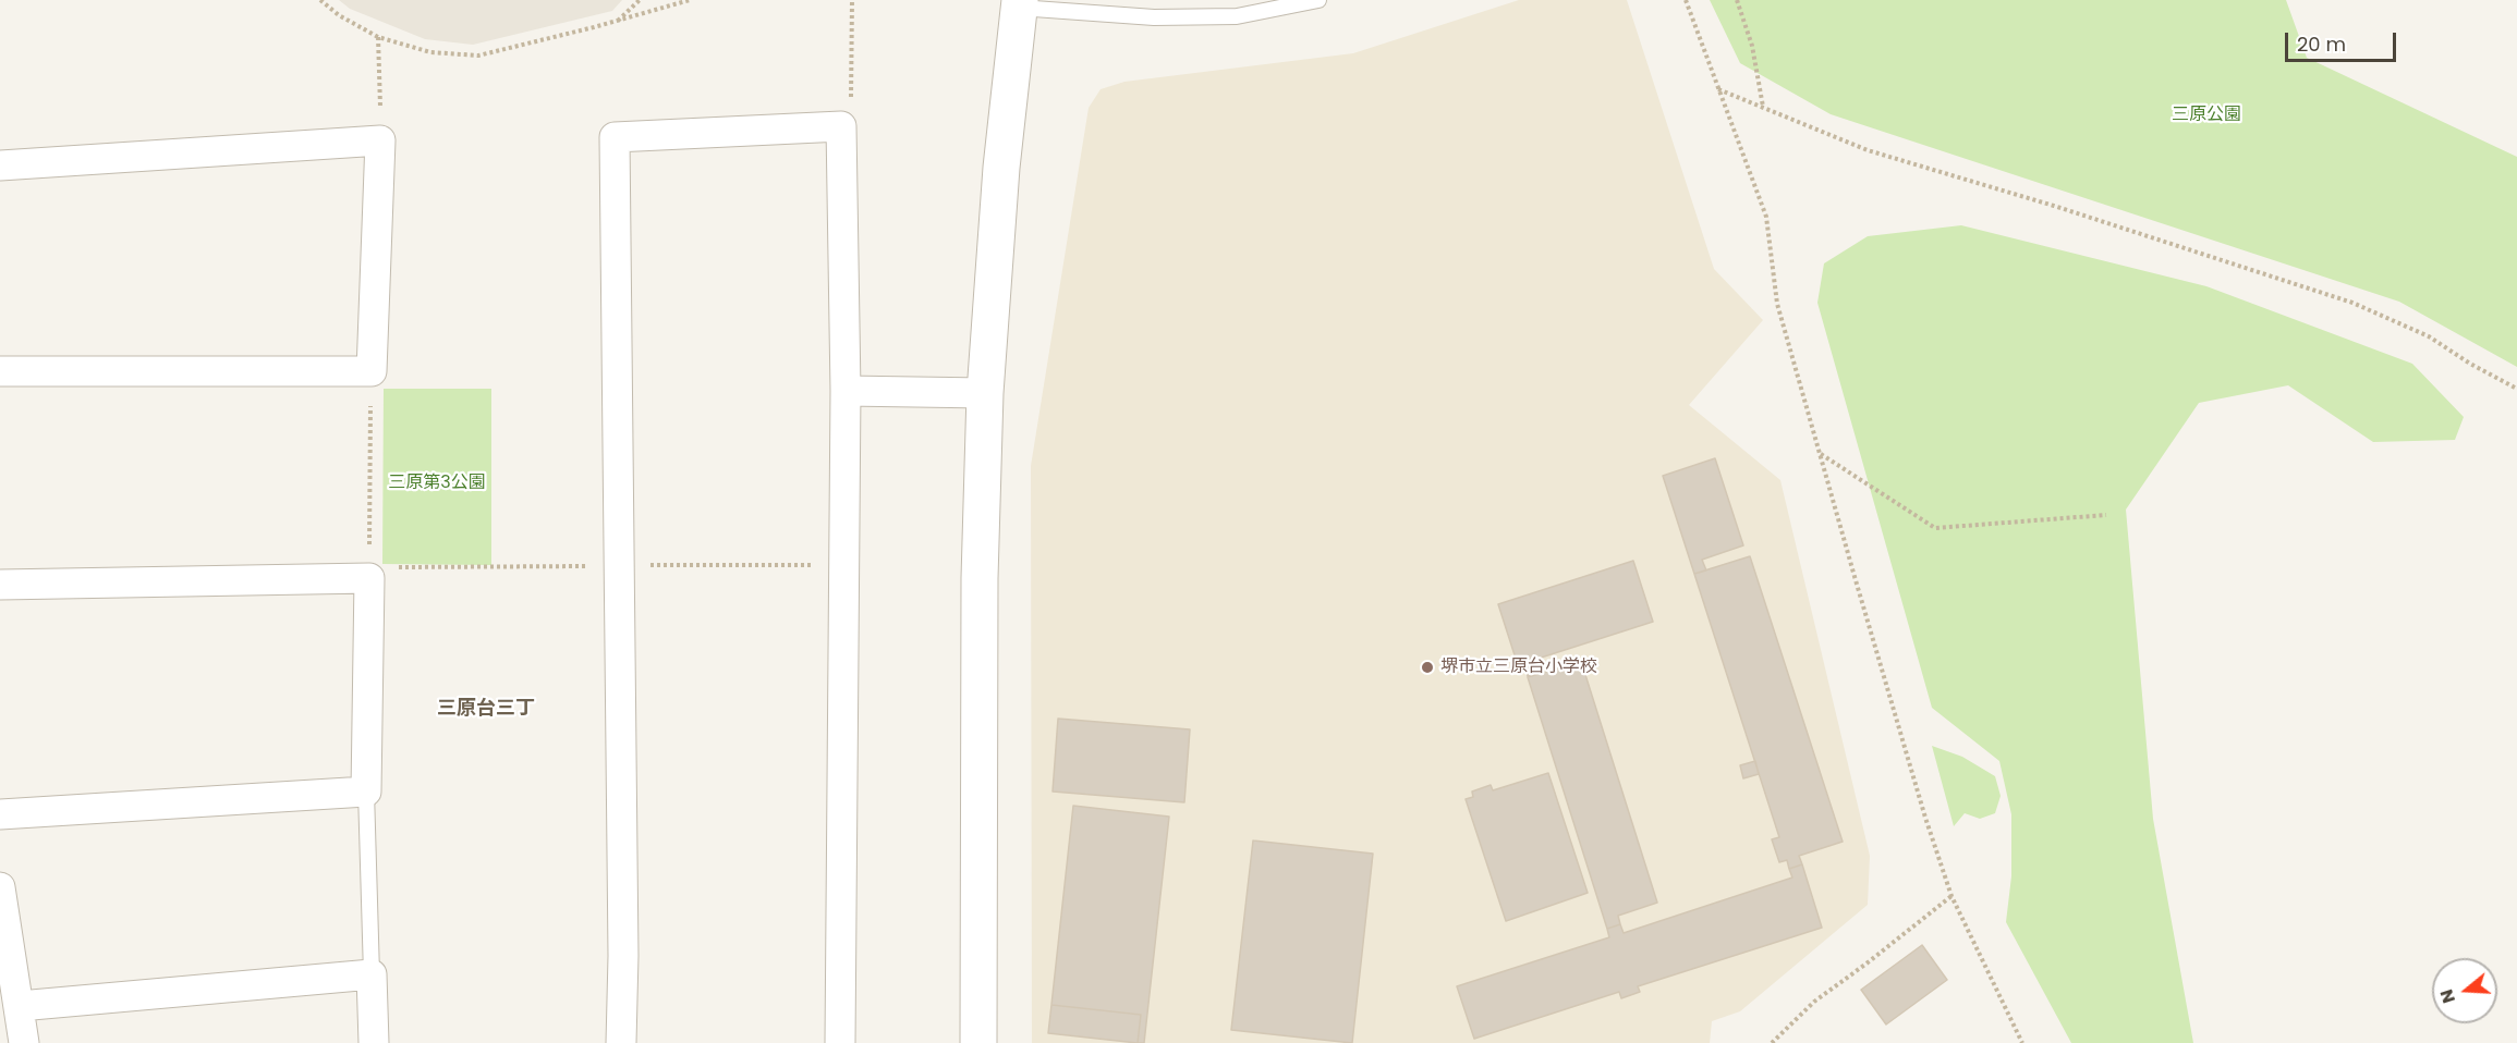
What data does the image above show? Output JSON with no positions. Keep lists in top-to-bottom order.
{
  "districts": ["三原台三丁"],
  "parks": ["三原公園", "三原第3公園"],
  "places": ["堺市立三原台小学校"],
  "scale_bar": "20 m",
  "north": "left"
}
